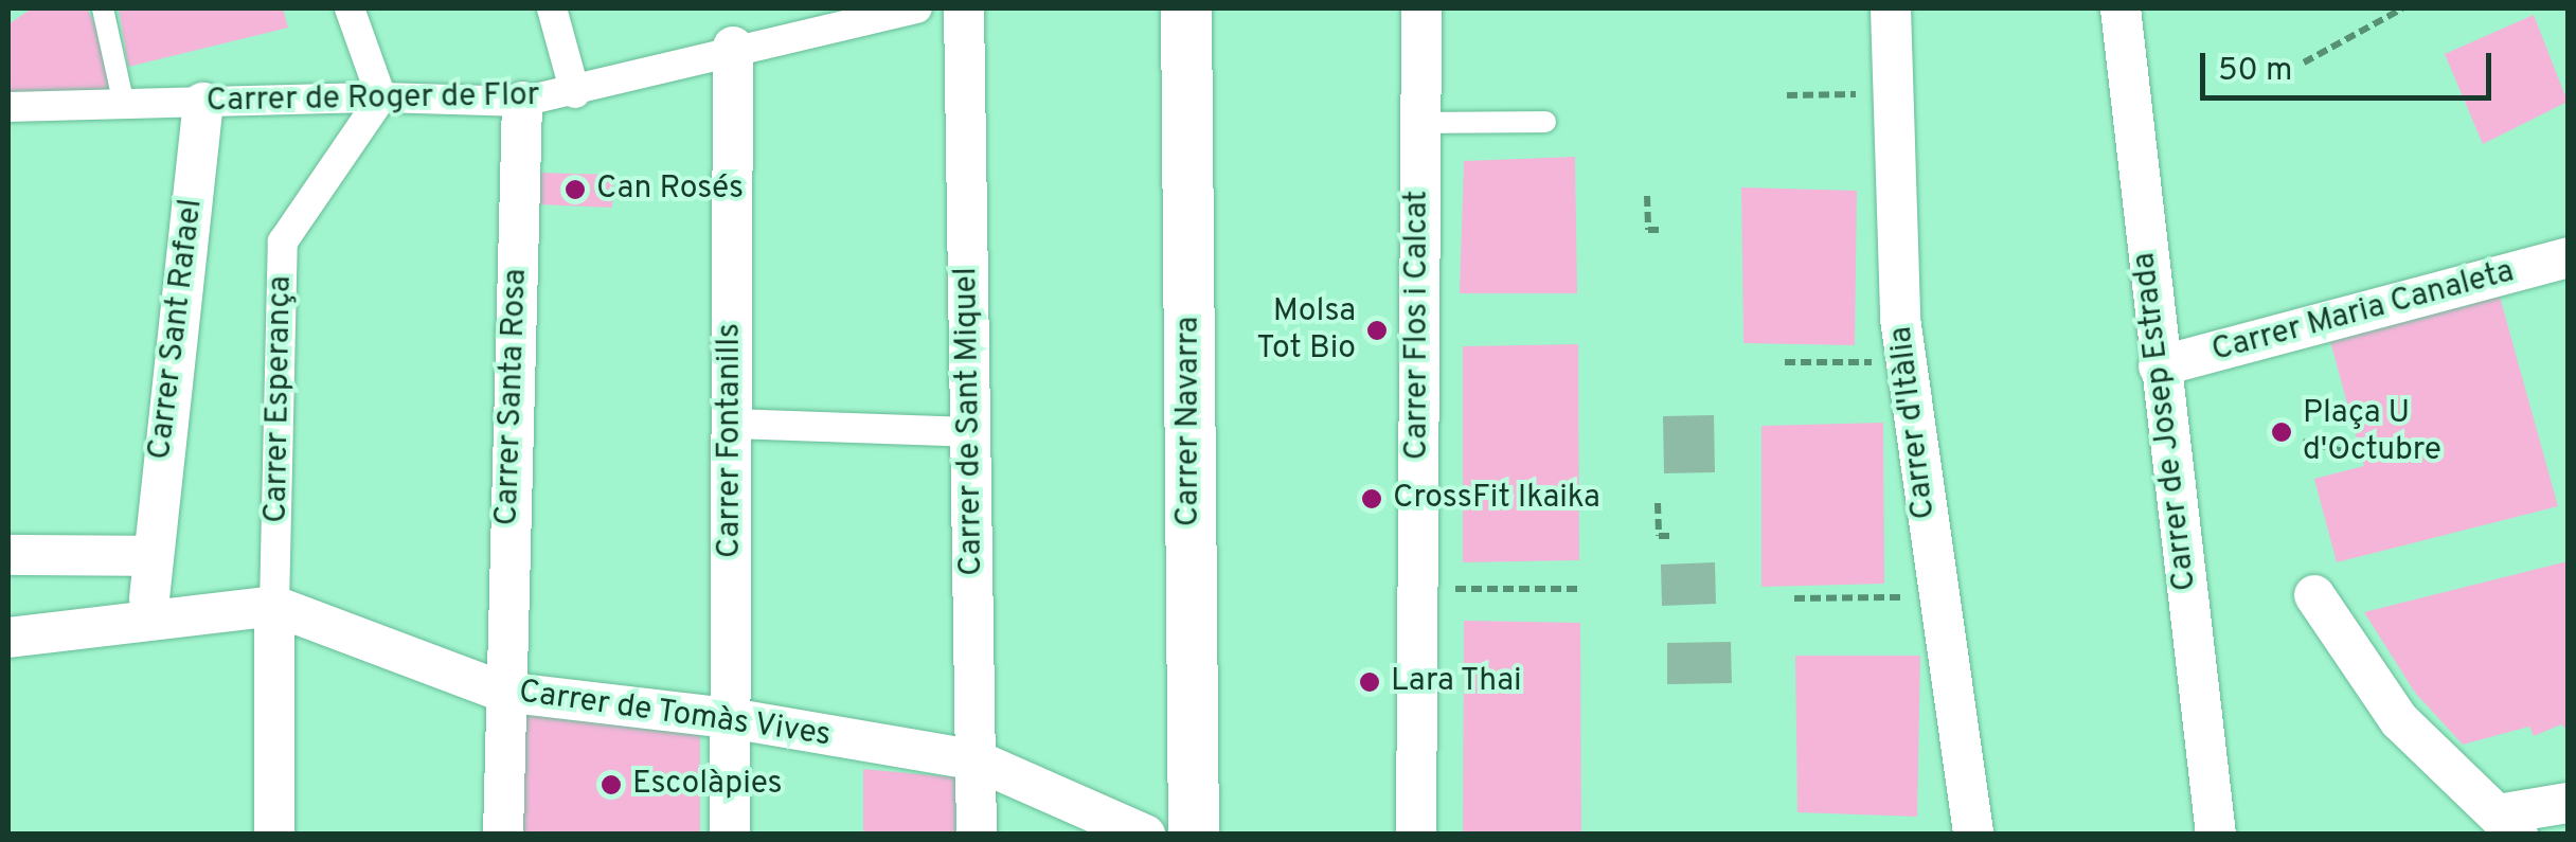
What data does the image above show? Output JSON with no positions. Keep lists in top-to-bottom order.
{
  "streets": {
    "street": [
      "Carrer de Roger de Flor",
      "Carrer Maria Canaleta",
      "Carrer Flos i Calcat",
      "Carrer Sant Rafael",
      "Carrer Santa Rosa",
      "Carrer Esperança",
      "Carrer de Sant Miquel",
      "Carrer Navarra",
      "Carrer de Josep Estrada",
      "Carrer d'Itàlia",
      "Carrer Fontanills",
      "Carrer de Tomàs Vives"
    ]
  },
  "crossings": [
    ["Carrer de Roger de Flor", "Carrer Sant Rafael"],
    ["Carrer de Roger de Flor", "Carrer Santa Rosa"],
    ["Carrer de Roger de Flor", "Carrer Esperança"],
    ["Carrer de Roger de Flor", "Carrer Fontanills"],
    ["Carrer Maria Canaleta", "Carrer de Josep Estrada"],
    ["Carrer Santa Rosa", "Carrer de Tomàs Vives"],
    ["Carrer Esperança", "Carrer de Tomàs Vives"],
    ["Carrer de Sant Miquel", "Carrer de Tomàs Vives"],
    ["Carrer Fontanills", "Carrer de Tomàs Vives"]
  ],
  "places": [
    "Can Rosés",
    "Molsa Tot Bio",
    "Plaça U d'Octubre",
    "CrossFit Ikaika",
    "Lara Thai",
    "Escolàpies"
  ],
  "scale_bar": "50 m"
}
